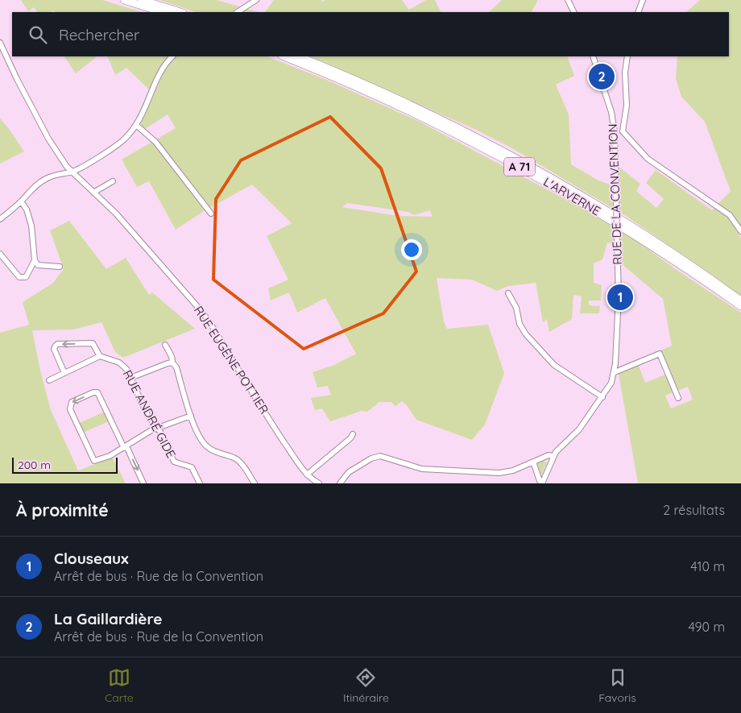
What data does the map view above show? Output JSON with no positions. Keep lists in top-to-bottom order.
{
  "streets": {
    "highway": ["A 71", "L'ARVERNE"],
    "street": ["RUE DE LA CONVENTION", "RUE EUGÈNE POTTIER", "RUE ANDRÉ GIDE"]
  },
  "scale_bar": "200 m",
  "page": {
    "search": "Rechercher",
    "pins": ["2", "1"],
    "scale": "200 m",
    "heading": ["À proximité", "2 résultats"],
    "list": [
      {
        "mark": "1",
        "name": "Clouseaux",
        "note": "Arrêt de bus · Rue de la Convention",
        "value": "410 m"
      },
      {
        "mark": "2",
        "name": "La Gaillardière",
        "note": "Arrêt de bus · Rue de la Convention",
        "value": "490 m"
      }
    ],
    "nav": ["Carte", "Itinéraire", "Favoris"]
  }
}
